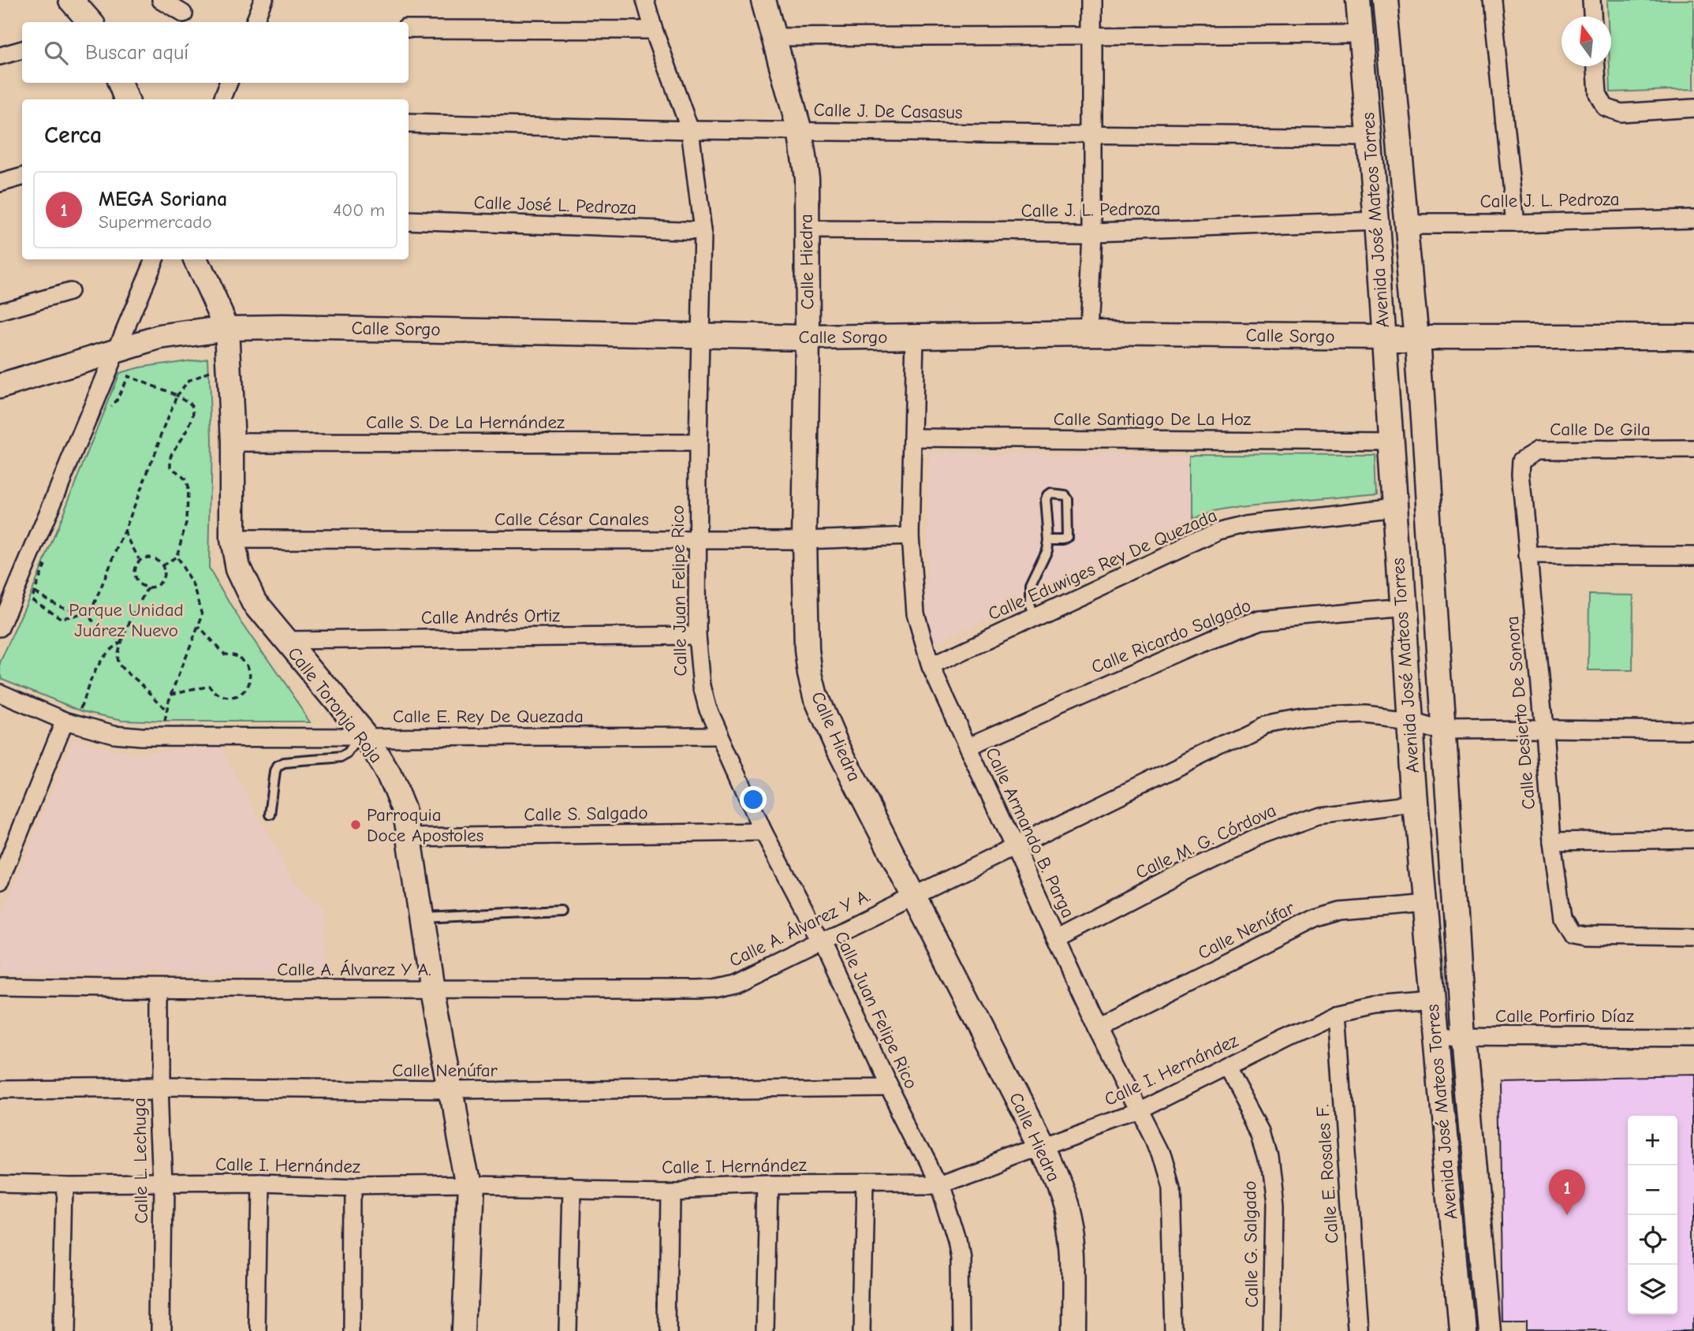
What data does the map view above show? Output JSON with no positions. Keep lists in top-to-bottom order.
{
  "streets": {
    "street": [
      "Calle J. De Casasus",
      "Calle J. L. Pedroza",
      "Calle José L. Pedroza",
      "Avenida José Mateos Torres",
      "Calle Hiedra",
      "Calle Sorgo",
      "Calle Santiago De La Hoz",
      "Calle S. De La Hernández",
      "Calle De Gila",
      "Calle César Canales",
      "Calle Eduwiges Rey De Quezada",
      "Calle Juan Felipe Rico",
      "Calle Andrés Ortiz",
      "Calle Ricardo Salgado",
      "Calle Toronja Roja",
      "Calle Desierto De Sonora",
      "Calle E. Rey De Quezada",
      "Calle S. Salgado",
      "Calle Armando B. Parga",
      "Calle M. G. Córdova",
      "Calle A. Álvarez Y A.",
      "Calle Nenúfar",
      "Calle Porfirio Díaz",
      "Calle I. Hernández",
      "Calle L. Lechuga",
      "Calle E. Rosales F.",
      "Calle G. Salgado"
    ]
  },
  "crossings": [
    ["Calle J. De Casasus", "Avenida José Mateos Torres"],
    ["Calle J. De Casasus", "Calle Hiedra"],
    ["Calle J. De Casasus", "Calle Juan Felipe Rico"],
    ["Calle J. L. Pedroza", "Avenida José Mateos Torres"],
    ["Calle J. L. Pedroza", "Calle Hiedra"],
    ["Calle José L. Pedroza", "Calle Juan Felipe Rico"],
    ["Avenida José Mateos Torres", "Calle Sorgo"],
    ["Avenida José Mateos Torres", "Calle Santiago De La Hoz"],
    ["Avenida José Mateos Torres", "Calle Eduwiges Rey De Quezada"],
    ["Avenida José Mateos Torres", "Calle Ricardo Salgado"],
    ["Avenida José Mateos Torres", "Calle M. G. Córdova"],
    ["Avenida José Mateos Torres", "Calle A. Álvarez Y A."],
    ["Avenida José Mateos Torres", "Calle Nenúfar"],
    ["Avenida José Mateos Torres", "Calle Porfirio Díaz"],
    ["Avenida José Mateos Torres", "Calle I. Hernández"],
    ["Calle Hiedra", "Calle Sorgo"],
    ["Calle Hiedra", "Calle César Canales"],
    ["Calle Hiedra", "Calle A. Álvarez Y A."],
    ["Calle Hiedra", "Calle I. Hernández"],
    ["Calle Sorgo", "Calle Juan Felipe Rico"],
    ["Calle Sorgo", "Calle Toronja Roja"],
    ["Calle Sorgo", "Calle Armando B. Parga"],
    ["Calle Santiago De La Hoz", "Calle Armando B. Parga"],
    ["Calle S. De La Hernández", "Calle Juan Felipe Rico"],
    ["Calle S. De La Hernández", "Calle Toronja Roja"],
    ["Calle De Gila", "Calle Desierto De Sonora"],
    ["Calle César Canales", "Calle Juan Felipe Rico"],
    ["Calle César Canales", "Calle Toronja Roja"],
    ["Calle César Canales", "Calle Armando B. Parga"],
    ["Calle Eduwiges Rey De Quezada", "Calle Armando B. Parga"],
    ["Calle Juan Felipe Rico", "Calle Andrés Ortiz"],
    ["Calle Juan Felipe Rico", "Calle E. Rey De Quezada"],
    ["Calle Juan Felipe Rico", "Calle S. Salgado"],
    ["Calle Juan Felipe Rico", "Calle A. Álvarez Y A."],
    ["Calle Juan Felipe Rico", "Calle Nenúfar"],
    ["Calle Juan Felipe Rico", "Calle I. Hernández"],
    ["Calle Andrés Ortiz", "Calle Toronja Roja"],
    ["Calle Ricardo Salgado", "Calle Armando B. Parga"],
    ["Calle Toronja Roja", "Calle E. Rey De Quezada"],
    ["Calle Toronja Roja", "Calle S. Salgado"],
    ["Calle Toronja Roja", "Calle A. Álvarez Y A."],
    ["Calle Toronja Roja", "Calle Nenúfar"],
    ["Calle Toronja Roja", "Calle I. Hernández"],
    ["Calle Desierto De Sonora", "Calle A. Álvarez Y A."],
    ["Calle Armando B. Parga", "Calle M. G. Córdova"],
    ["Calle Armando B. Parga", "Calle A. Álvarez Y A."],
    ["Calle Armando B. Parga", "Calle Nenúfar"],
    ["Calle Armando B. Parga", "Calle I. Hernández"],
    ["Calle A. Álvarez Y A.", "Calle L. Lechuga"],
    ["Calle Nenúfar", "Calle L. Lechuga"],
    ["Calle I. Hernández", "Calle L. Lechuga"],
    ["Calle I. Hernández", "Calle E. Rosales F."],
    ["Calle I. Hernández", "Calle G. Salgado"]
  ],
  "parks": ["Parque Unidad Juárez Nuevo"],
  "places": ["Parroquia Doce Apostoles"],
  "north": "top",
  "page": {
    "search": "Buscar aquí",
    "heading": "Cerca",
    "list": [
      {
        "mark": "1",
        "name": "MEGA Soriana",
        "note": "Supermercado",
        "value": "400 m"
      }
    ],
    "map_buttons": ["+", "−"],
    "pins": "1"
  }
}
